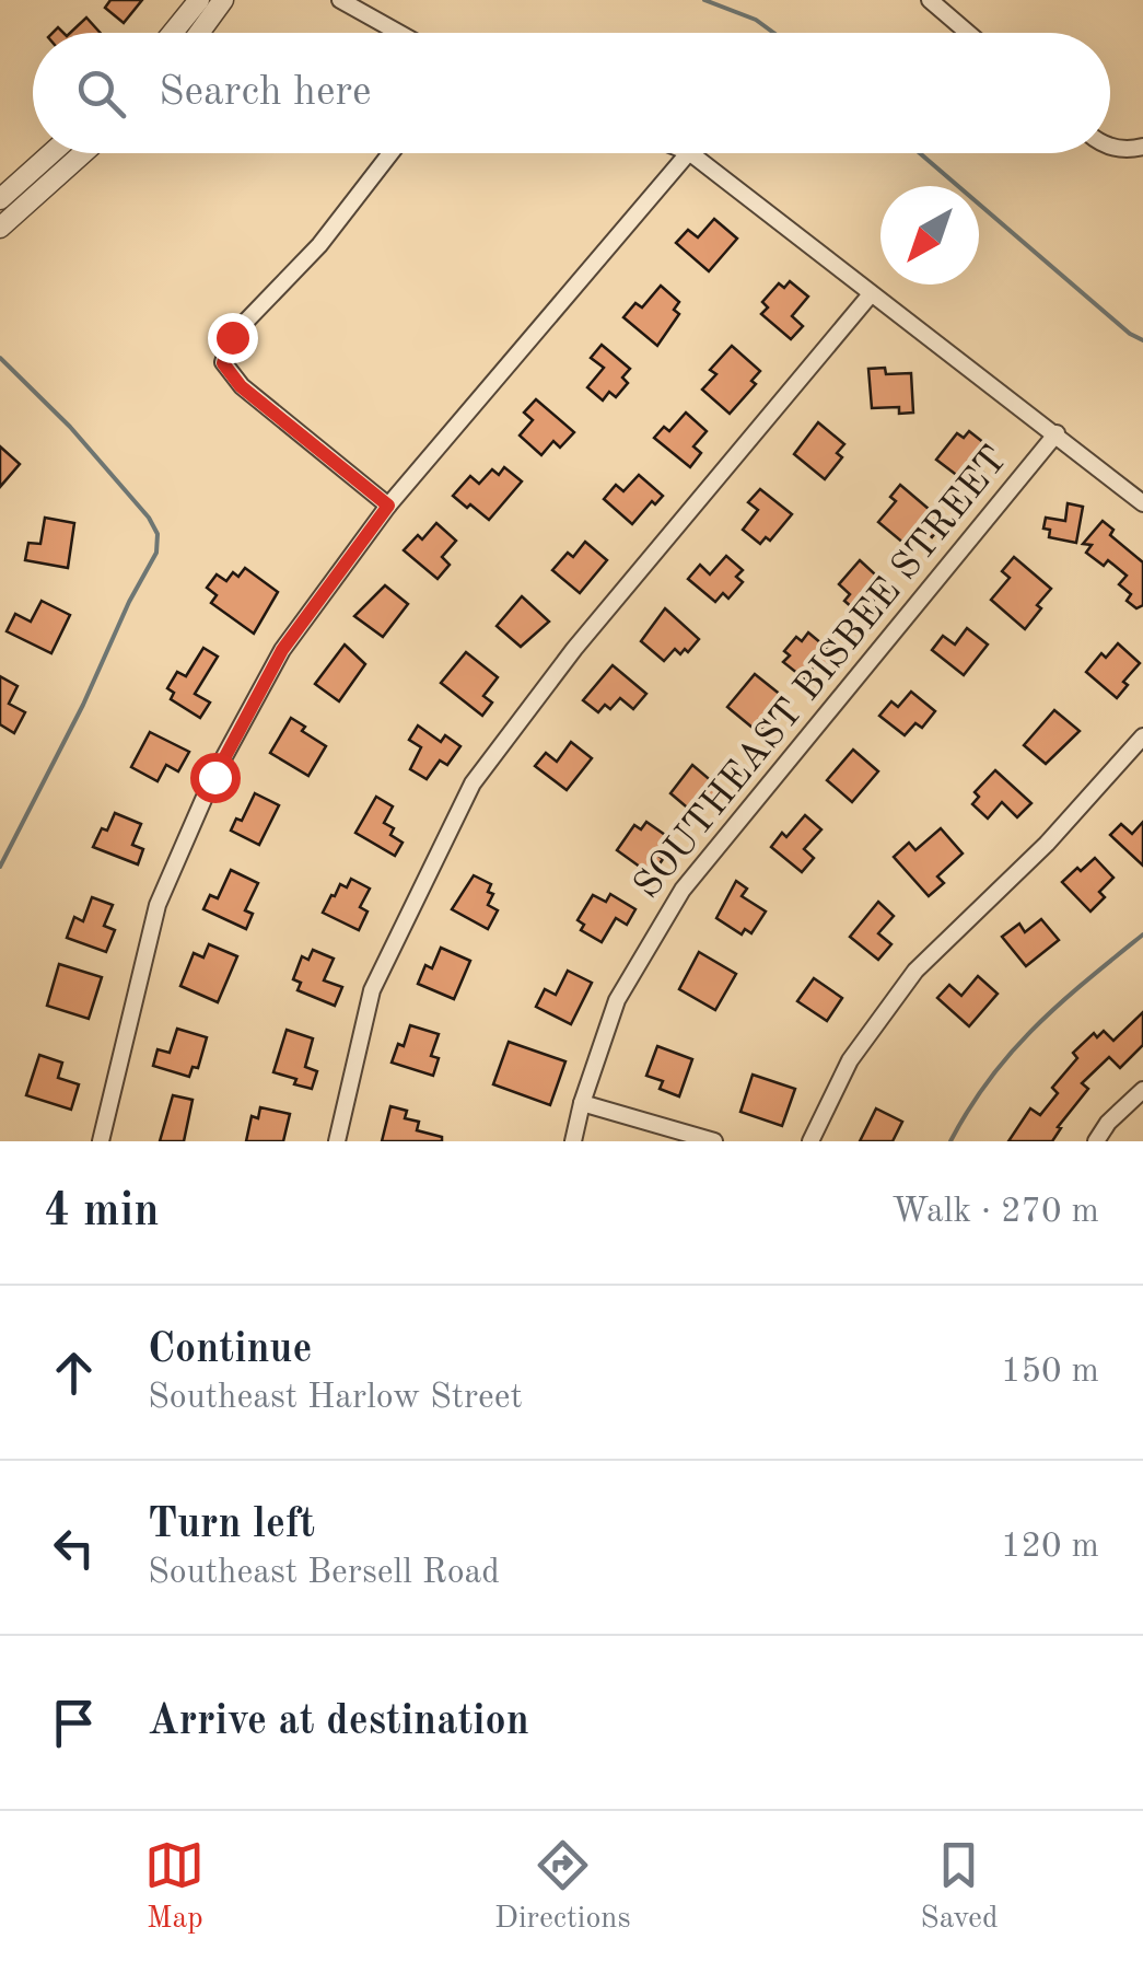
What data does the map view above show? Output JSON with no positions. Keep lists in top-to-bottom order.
{
  "streets": {
    "street": ["SOUTHEAST BISBEE STREET"]
  },
  "north": "bottom left",
  "page": {
    "search": "Search here",
    "heading": ["4 min", "Walk · 270 m"],
    "list": [
      ["Continue", "Southeast Harlow Street", "150 m"],
      ["Turn left", "Southeast Bersell Road", "120 m"],
      "Arrive at destination"
    ],
    "nav": ["Map", "Directions", "Saved"]
  }
}
